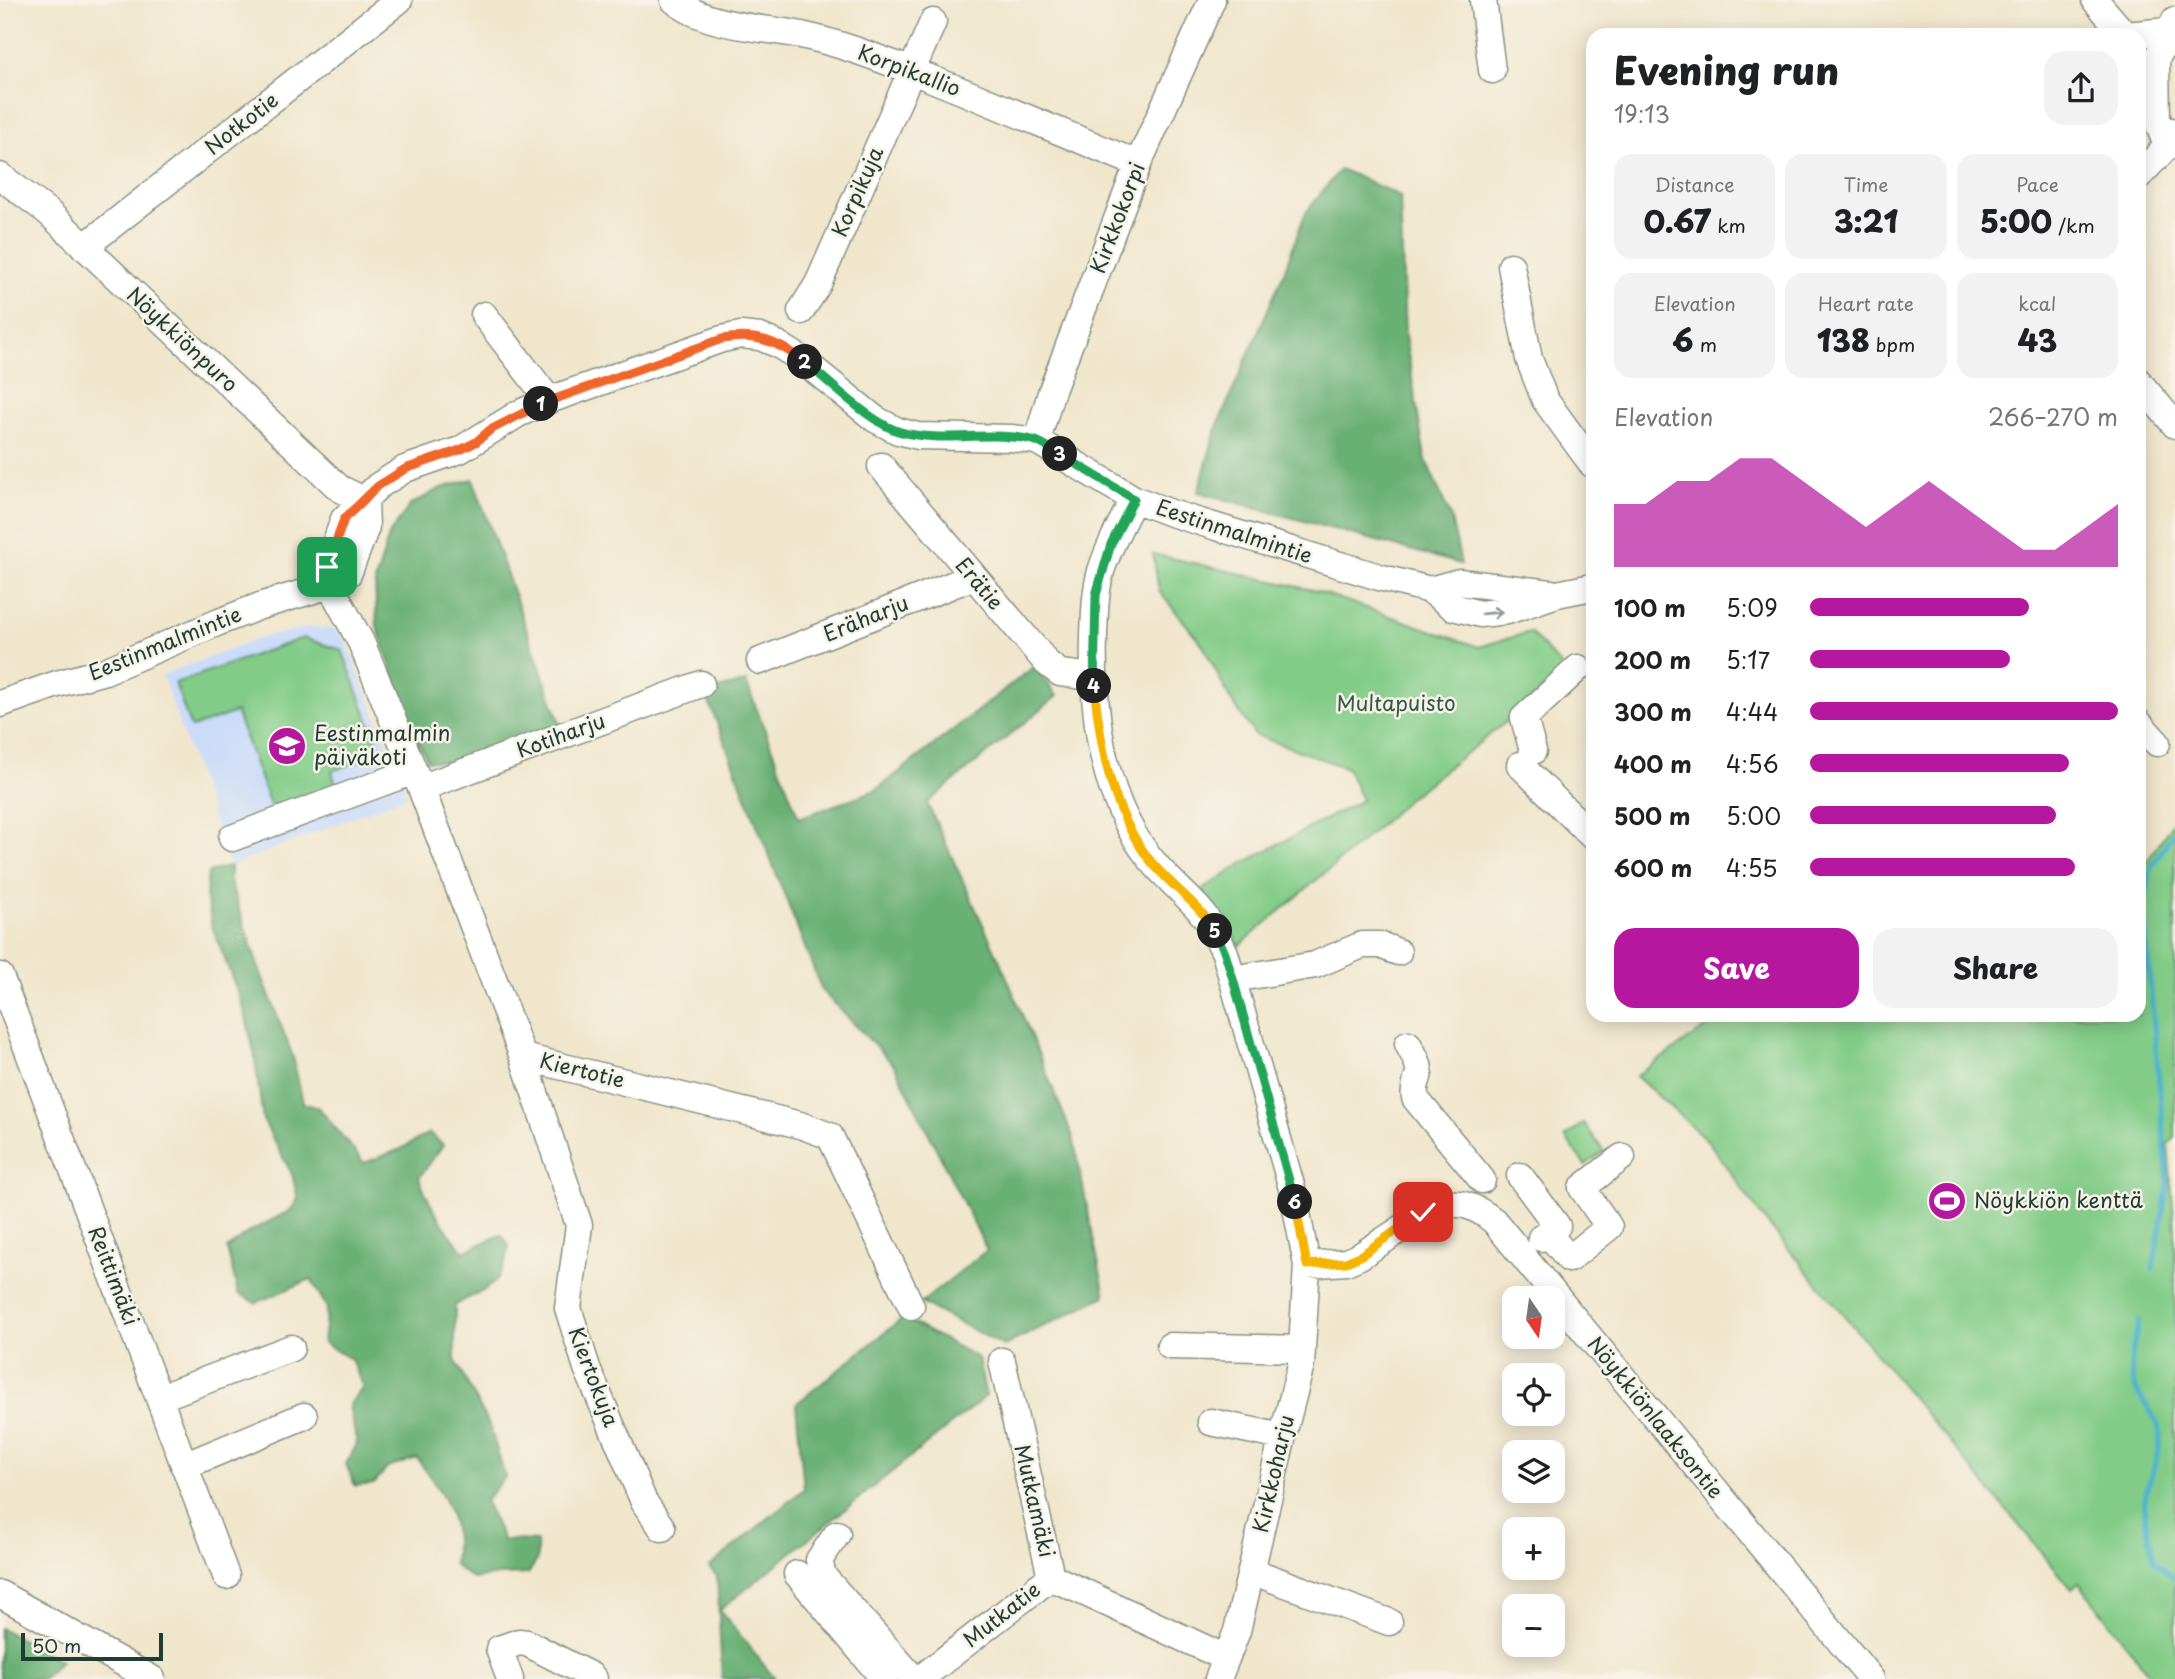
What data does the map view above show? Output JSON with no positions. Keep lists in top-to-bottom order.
{
  "streets": {
    "street": [
      "Korpikallio",
      "Notkotie",
      "Korpikuja",
      "Kirkkokorpi",
      "Nöykkiönpuro",
      "Eestinmalmintie",
      "Erätie",
      "Eräharju",
      "Kotiharju",
      "Kiertotie",
      "Reittimäki",
      "Kiertokuja",
      "Nöykkiönlaaksontie",
      "Kirkkoharju",
      "Mutkamäki",
      "Mutkatie"
    ]
  },
  "crossings": [
    ["Korpikallio", "Korpikuja"],
    ["Korpikallio", "Kirkkokorpi"],
    ["Notkotie", "Nöykkiönpuro"],
    ["Kirkkokorpi", "Eestinmalmintie"],
    ["Nöykkiönpuro", "Eestinmalmintie"],
    ["Eestinmalmintie", "Kiertotie"],
    ["Eestinmalmintie", "Kirkkoharju"],
    ["Erätie", "Eräharju"],
    ["Erätie", "Kirkkoharju"],
    ["Kotiharju", "Kiertotie"],
    ["Kiertotie", "Kiertokuja"],
    ["Nöykkiönlaaksontie", "Kirkkoharju"],
    ["Kirkkoharju", "Mutkamäki"],
    ["Mutkamäki", "Mutkatie"]
  ],
  "parks": ["Multapuisto"],
  "places": {
    "school or university": ["Eestinmalmin päiväkoti"],
    "sports": ["Nöykkiön kenttä"]
  },
  "scale_bar": "50 m",
  "north": "bottom",
  "page": {
    "heading": ["Evening run", "19:13"],
    "stats": [
      ["Distance", "0.67 km"],
      ["Time", "3:21"],
      ["Pace", "5:00 /km"],
      ["Elevation", "6 m"],
      ["Heart rate", "138 bpm"],
      ["kcal", "43"]
    ],
    "pins": [
      "2",
      "1",
      "3",
      "4",
      "5",
      "6"
    ],
    "chart": ["Elevation", "266–270 m"],
    "list": [
      {
        "name": "100 m",
        "note": "5:09"
      },
      {
        "name": "200 m",
        "note": "5:17"
      },
      {
        "name": "300 m",
        "note": "4:44"
      },
      {
        "name": "400 m",
        "note": "4:56"
      },
      {
        "name": "500 m",
        "note": "5:00"
      },
      {
        "name": "600 m",
        "note": "4:55"
      }
    ],
    "buttons": ["Save", "Share"],
    "map_buttons": ["+", "−"],
    "scale": "50 m"
  }
}
